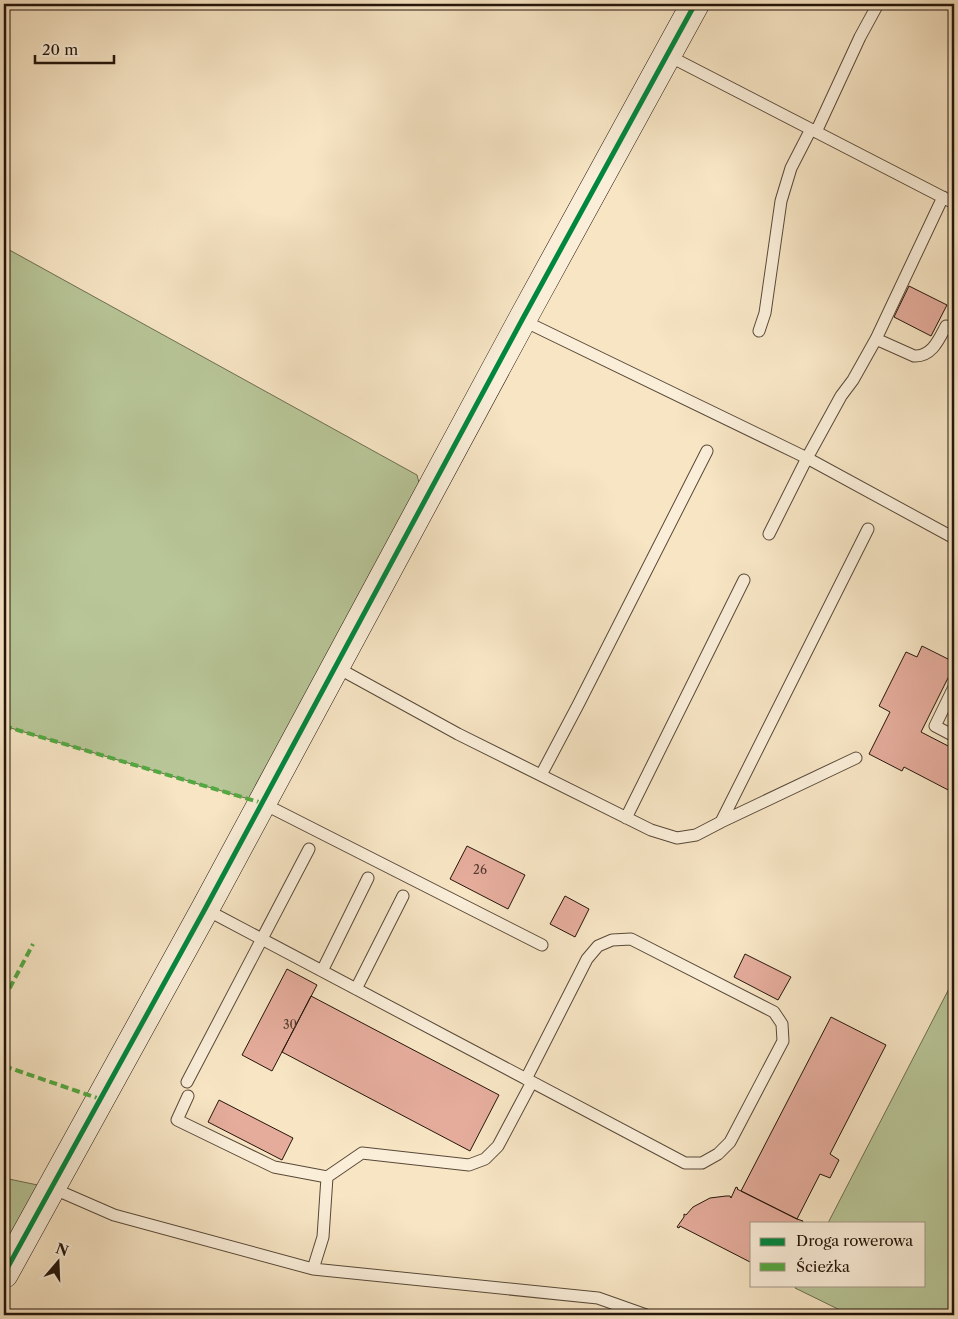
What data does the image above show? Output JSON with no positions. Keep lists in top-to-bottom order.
{
  "house_numbers": ["26", "30"],
  "legend": ["Droga rowerowa", "Ścieżka"],
  "scale_bar": "20 m",
  "north": "top"
}
